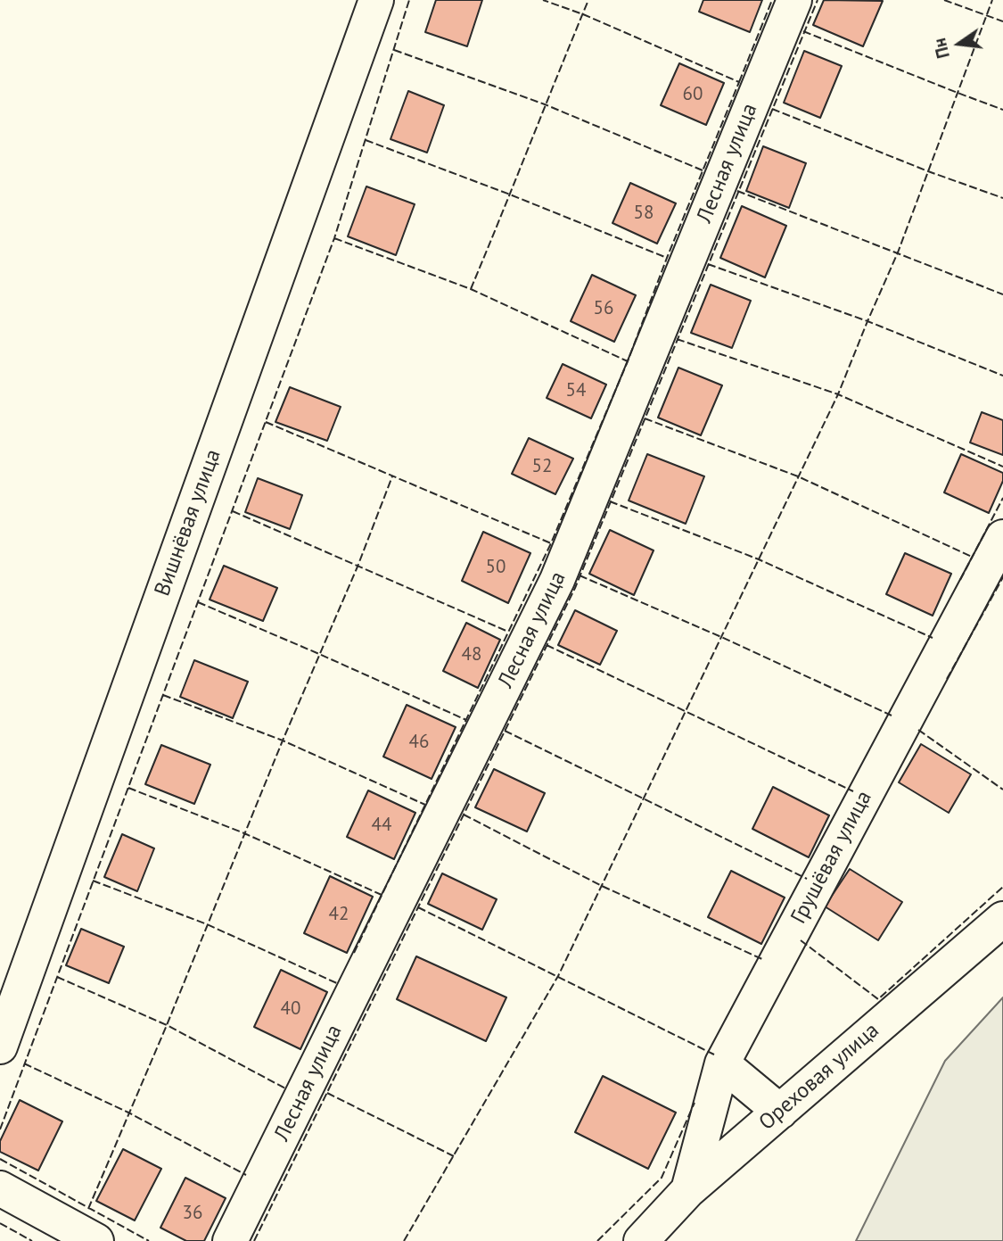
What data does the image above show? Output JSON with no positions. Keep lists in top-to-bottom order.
{
  "streets": {
    "street": [
      "Лесная улица",
      "Вишнёвая улица",
      "Грушёвая улица",
      "Ореховая улица"
    ]
  },
  "crossings": [
    ["Грушёвая улица", "Ореховая улица"]
  ],
  "house_numbers": [
    "60",
    "58",
    "56",
    "54",
    "52",
    "50",
    "48",
    "46",
    "44",
    "42",
    "40",
    "36"
  ],
  "north": "left"
}
